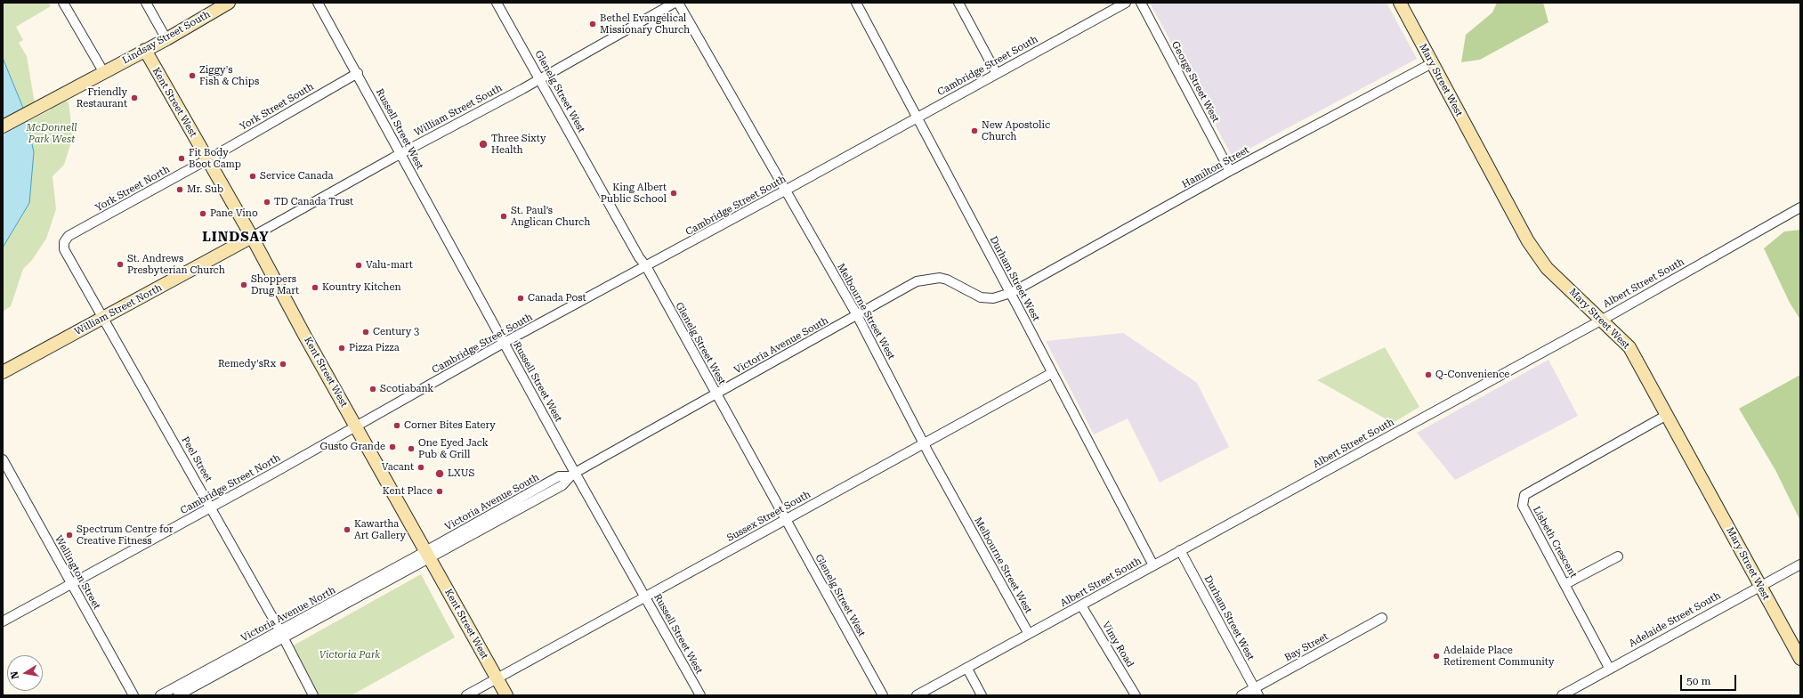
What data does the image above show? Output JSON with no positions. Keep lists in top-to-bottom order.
{
  "streets": {
    "street": [
      "Lindsay Street South",
      "Cambridge Street South",
      "Mary Street West",
      "George Street West",
      "Glenelg Street West",
      "Kent Street West",
      "York Street South",
      "William Street South",
      "Russell Street West",
      "Hamilton Street",
      "York Street North",
      "Durham Street West",
      "Albert Street South",
      "William Street North",
      "Melbourne Street West",
      "Victoria Avenue South",
      "Peel Street",
      "Cambridge Street North",
      "Sussex Street South",
      "Lisbeth Crescent",
      "Wellington Street",
      "Victoria Avenue North",
      "Adelaide Street South",
      "Vimy Road",
      "Bay Street"
    ]
  },
  "crossings": [
    ["Lindsay Street South", "Kent Street West"],
    ["Cambridge Street South", "Glenelg Street West"],
    ["Cambridge Street South", "Kent Street West"],
    ["Cambridge Street South", "Russell Street West"],
    ["Cambridge Street South", "Durham Street West"],
    ["Cambridge Street South", "Melbourne Street West"],
    ["Cambridge Street South", "Cambridge Street North"],
    ["Mary Street West", "Hamilton Street"],
    ["Mary Street West", "Albert Street South"],
    ["Mary Street West", "Lisbeth Crescent"],
    ["Mary Street West", "Adelaide Street South"],
    ["George Street West", "Hamilton Street"],
    ["Glenelg Street West", "William Street South"],
    ["Glenelg Street West", "Victoria Avenue South"],
    ["Glenelg Street West", "Sussex Street South"],
    ["Kent Street West", "York Street South"],
    ["Kent Street West", "William Street South"],
    ["Kent Street West", "York Street North"],
    ["Kent Street West", "William Street North"],
    ["Kent Street West", "Victoria Avenue South"],
    ["Kent Street West", "Cambridge Street North"],
    ["Kent Street West", "Sussex Street South"],
    ["Kent Street West", "Victoria Avenue North"],
    ["York Street South", "Russell Street West"],
    ["York Street South", "York Street North"],
    ["William Street South", "Russell Street West"],
    ["William Street South", "William Street North"],
    ["Russell Street West", "Victoria Avenue South"],
    ["Russell Street West", "Sussex Street South"],
    ["Hamilton Street", "Durham Street West"],
    ["Hamilton Street", "Victoria Avenue South"],
    ["York Street North", "Peel Street"],
    ["Durham Street West", "Albert Street South"],
    ["Durham Street West", "Victoria Avenue South"],
    ["Durham Street West", "Sussex Street South"],
    ["Durham Street West", "Bay Street"],
    ["Albert Street South", "Melbourne Street West"],
    ["Albert Street South", "Vimy Road"],
    ["William Street North", "Peel Street"],
    ["Melbourne Street West", "Victoria Avenue South"],
    ["Melbourne Street West", "Sussex Street South"],
    ["Victoria Avenue South", "Victoria Avenue North"],
    ["Peel Street", "Cambridge Street North"],
    ["Peel Street", "Victoria Avenue North"],
    ["Cambridge Street North", "Wellington Street"],
    ["Lisbeth Crescent", "Adelaide Street South"]
  ],
  "districts": ["LINDSAY"],
  "parks": ["McDonnell Park West", "Victoria Park"],
  "places": [
    "Bethel Evangelical Missionary Church",
    "Ziggy's Fish & Chips",
    "Friendly Restaurant",
    "New Apostolic Church",
    "Three Sixty Health",
    "Fit Body Boot Camp",
    "Service Canada",
    "Mr. Sub",
    "King Albert Public School",
    "TD Canada Trust",
    "Pane Vino",
    "St. Paul’s Anglican Church",
    "St. Andrews Presbyterian Church",
    "Valu-mart",
    "Shoppers Drug Mart",
    "Kountry Kitchen",
    "Canada Post",
    "Century 3",
    "Pizza Pizza",
    "Remedy'sRx",
    "Q-Convenience",
    "Scotiabank",
    "Corner Bites Eatery",
    "Gusto Grande",
    "One Eyed Jack Pub & Grill",
    "Vacant",
    "LXUS",
    "Kent Place",
    "Kawartha Art Gallery",
    "Spectrum Centre for Creative Fitness",
    "Adelaide Place Retirement Community"
  ],
  "scale_bar": "50 m",
  "north": "left"
}
